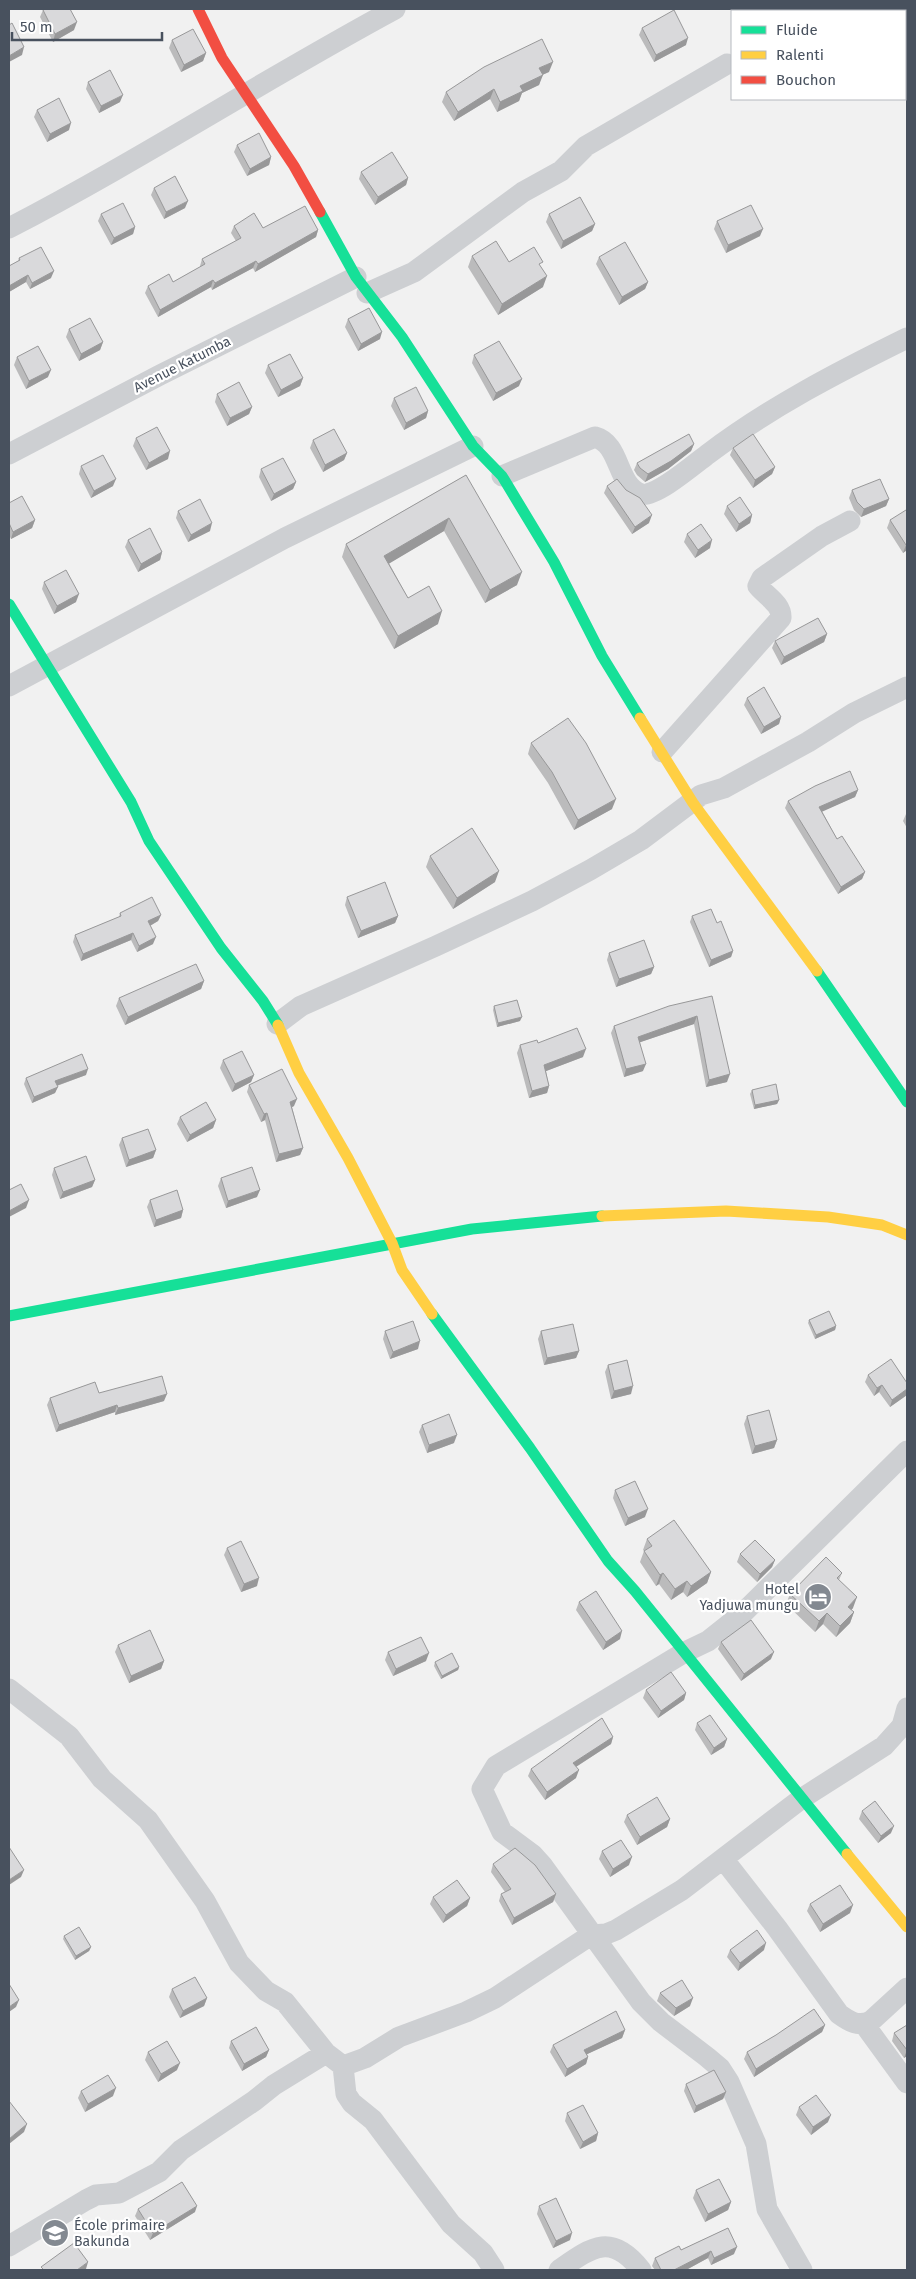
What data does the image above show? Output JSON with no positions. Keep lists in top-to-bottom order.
{
  "streets": {
    "street": ["Avenue Katumba"]
  },
  "places": {
    "hotel": ["Hotel Yadjuwa mungu"],
    "school or university": ["École primaire Bakunda"]
  },
  "legend": ["Fluide", "Ralenti", "Bouchon"],
  "scale_bar": "50 m"
}
